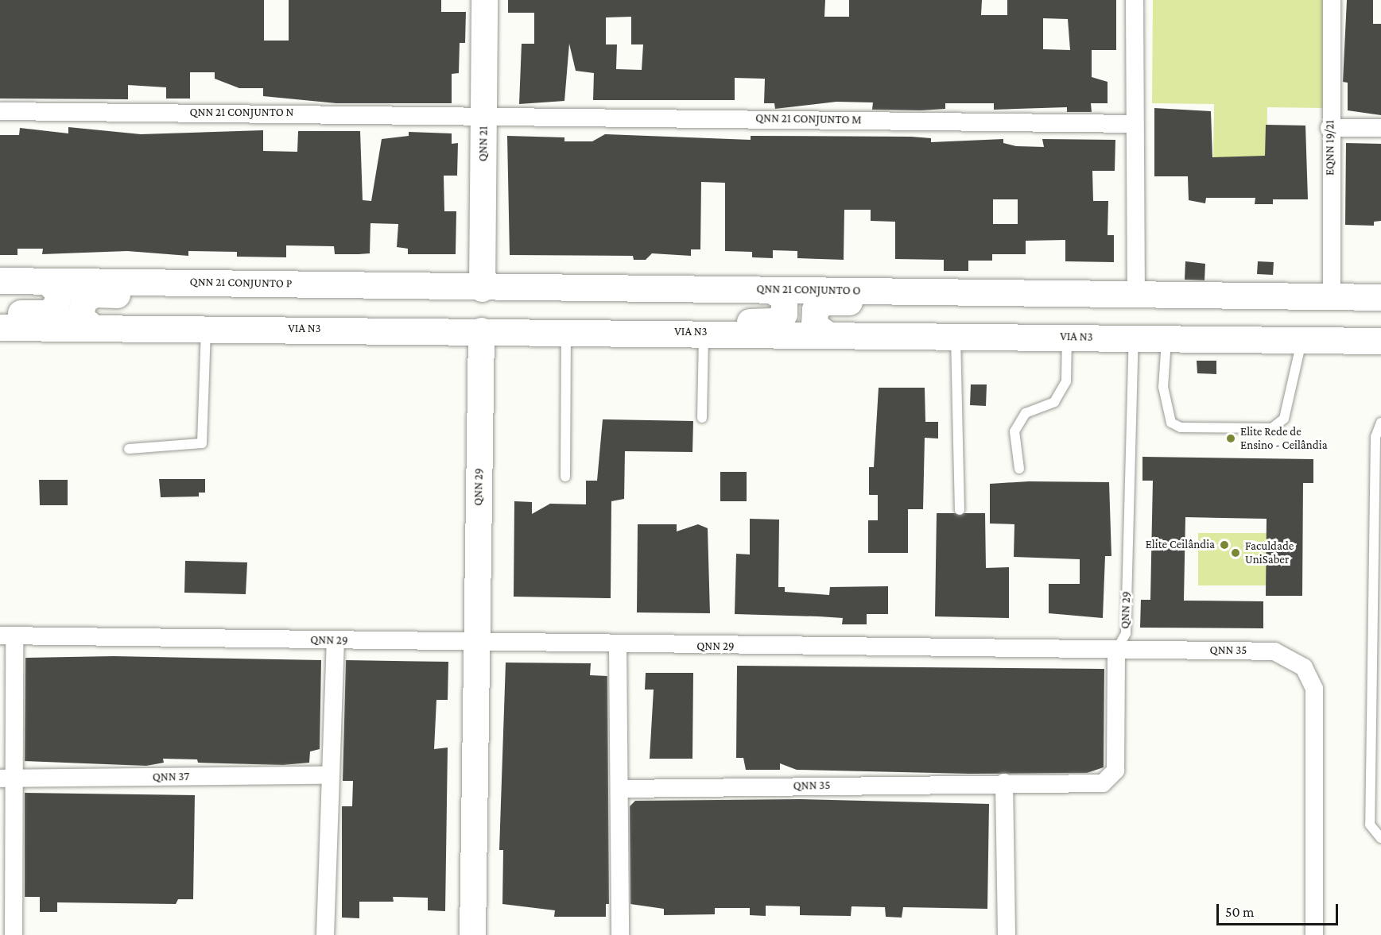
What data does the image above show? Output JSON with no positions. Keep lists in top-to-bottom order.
{
  "streets": {
    "main road": [
      "QNN 21",
      "QNN 21 CONJUNTO P",
      "QNN 21 CONJUNTO O",
      "VIA N3",
      "QNN 29"
    ],
    "street": [
      "QNN 21 CONJUNTO N",
      "QNN 21 CONJUNTO M",
      "EQNN 19/21",
      "QNN 35",
      "QNN 37"
    ]
  },
  "crossings": [
    ["QNN 21 CONJUNTO N", "QNN 21 CONJUNTO M"],
    ["QNN 21 CONJUNTO N", "QNN 21"],
    ["QNN 21 CONJUNTO M", "QNN 21"],
    ["QNN 21", "QNN 21 CONJUNTO P"],
    ["QNN 21", "QNN 21 CONJUNTO O"],
    ["QNN 21 CONJUNTO P", "QNN 21 CONJUNTO O"],
    ["VIA N3", "QNN 29"],
    ["QNN 29", "QNN 35"]
  ],
  "places": ["Elite Rede de Ensino - Ceilândia", "Elite Ceilândia", "Faculdade UniSaber"],
  "scale_bar": "50 m"
}
